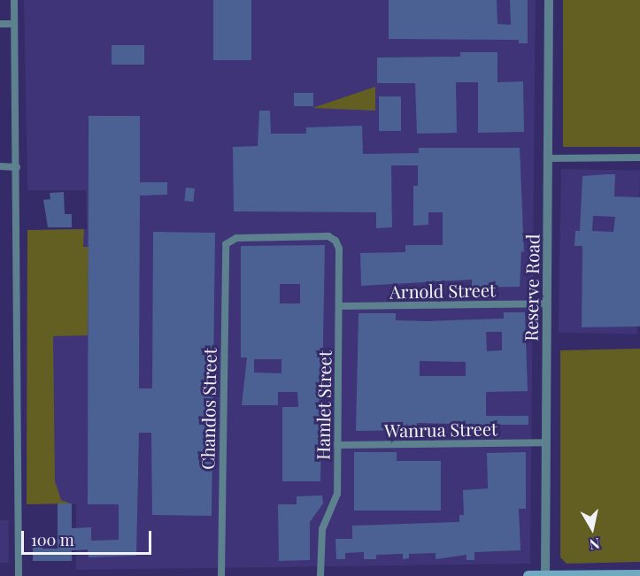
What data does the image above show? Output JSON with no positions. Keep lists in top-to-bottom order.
{
  "streets": {
    "street": [
      "Reserve Road",
      "Arnold Street",
      "Hamlet Street",
      "Chandos Street",
      "Wanrua Street"
    ]
  },
  "crossings": [
    ["Reserve Road", "Arnold Street"],
    ["Reserve Road", "Wanrua Street"],
    ["Arnold Street", "Hamlet Street"],
    ["Hamlet Street", "Chandos Street"],
    ["Hamlet Street", "Wanrua Street"]
  ],
  "scale_bar": "100 m",
  "north": "bottom"
}
